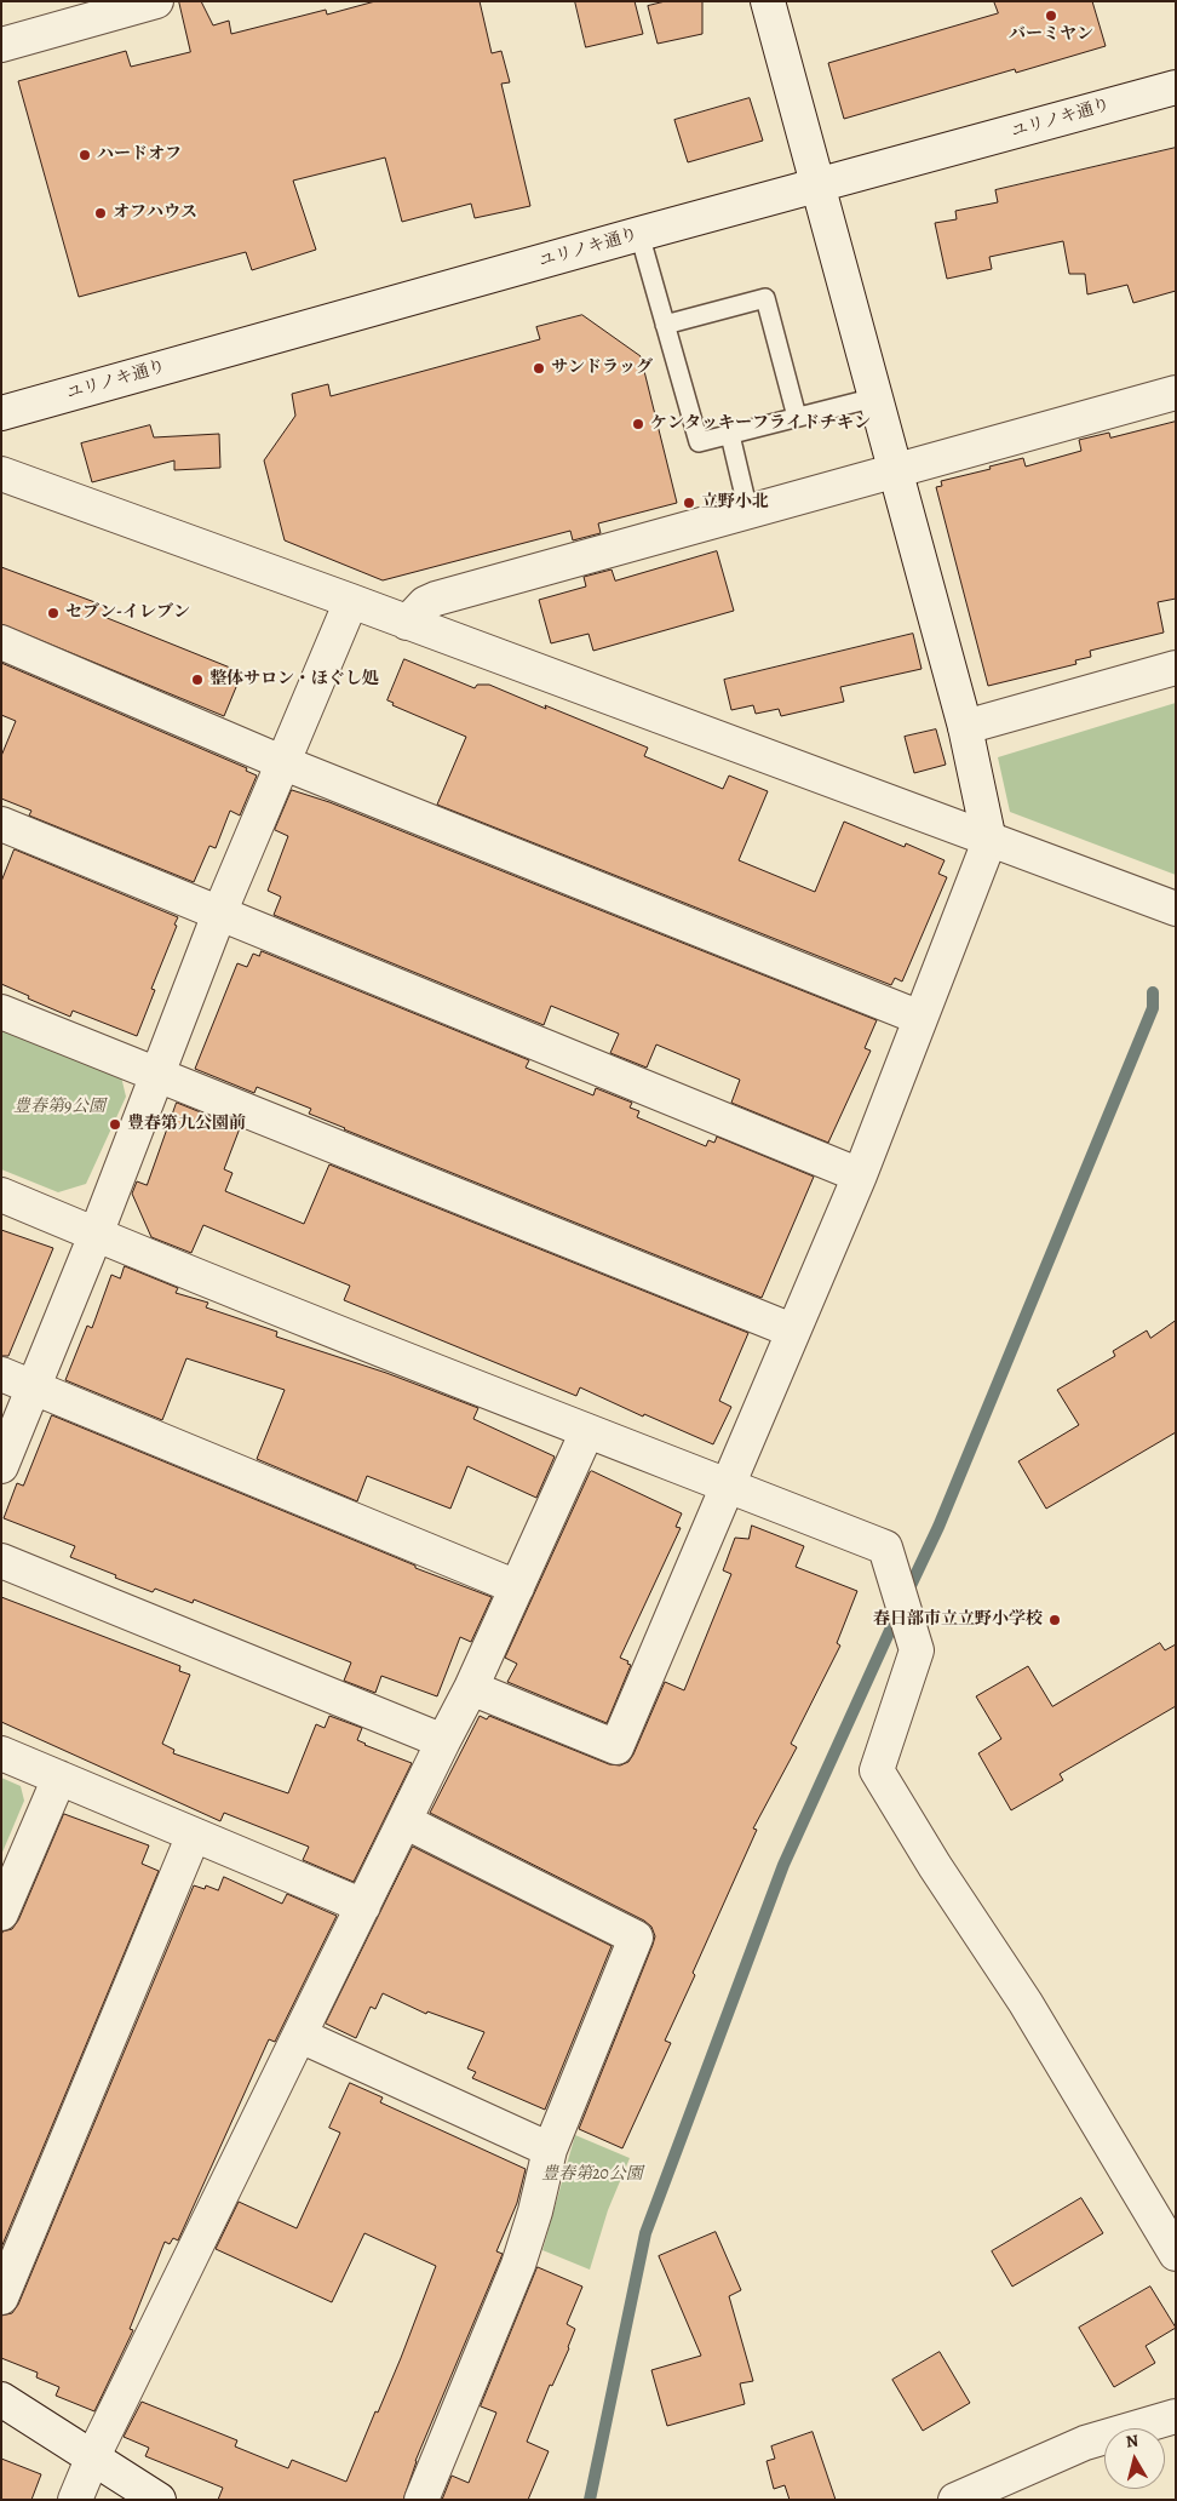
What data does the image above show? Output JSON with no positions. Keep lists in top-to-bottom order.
{
  "streets": {
    "street": ["ユリノキ通り"]
  },
  "parks": ["豊春第9公園", "豊春第20公園"],
  "places": [
    "バーミヤン",
    "ハードオフ",
    "オフハウス",
    "サンドラッグ",
    "ケンタッキーフライドチキン",
    "立野小北",
    "セブン-イレブン",
    "整体サロン・ほぐし処",
    "豊春第九公園前",
    "春日部市立立野小学校"
  ],
  "north": "top"
}
